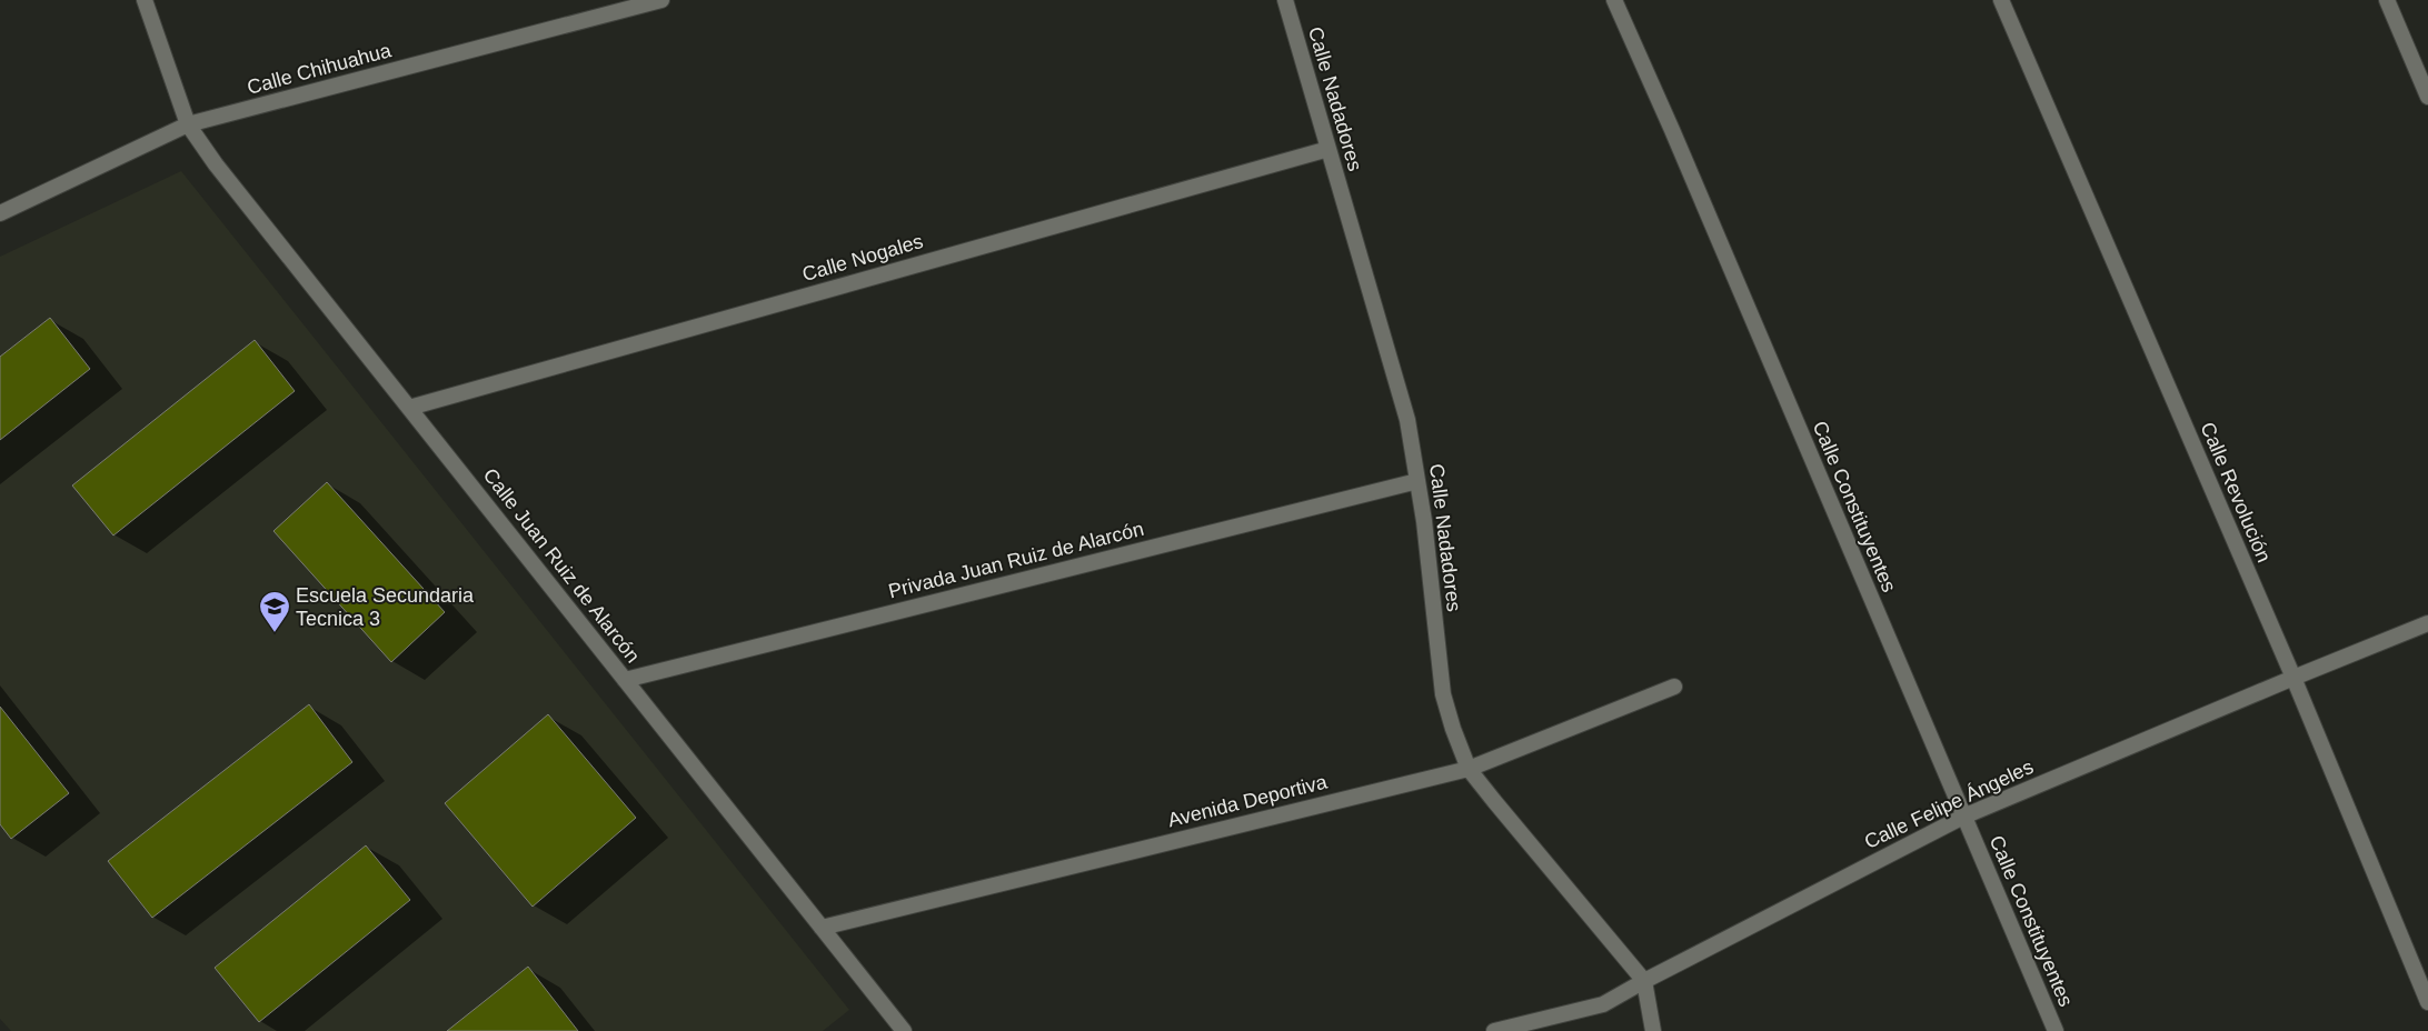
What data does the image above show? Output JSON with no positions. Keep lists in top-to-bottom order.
{
  "streets": {
    "street": [
      "Calle Chihuahua",
      "Calle Nadadores",
      "Calle Nogales",
      "Calle Revolución",
      "Calle Constituyentes",
      "Privada Juan Ruiz de Alarcón",
      "Calle Juan Ruiz de Alarcón",
      "Avenida Deportiva",
      "Calle Felipe Ángeles"
    ]
  },
  "crossings": [
    ["Calle Chihuahua", "Calle Juan Ruiz de Alarcón"],
    ["Calle Nadadores", "Calle Nogales"],
    ["Calle Nadadores", "Privada Juan Ruiz de Alarcón"],
    ["Calle Nadadores", "Avenida Deportiva"],
    ["Calle Nadadores", "Calle Felipe Ángeles"],
    ["Calle Nogales", "Calle Juan Ruiz de Alarcón"],
    ["Calle Revolución", "Calle Felipe Ángeles"],
    ["Calle Constituyentes", "Calle Felipe Ángeles"],
    ["Privada Juan Ruiz de Alarcón", "Calle Juan Ruiz de Alarcón"],
    ["Calle Juan Ruiz de Alarcón", "Avenida Deportiva"]
  ],
  "places": {
    "school or university": ["Escuela Secundaria Tecnica 3"]
  }
}
